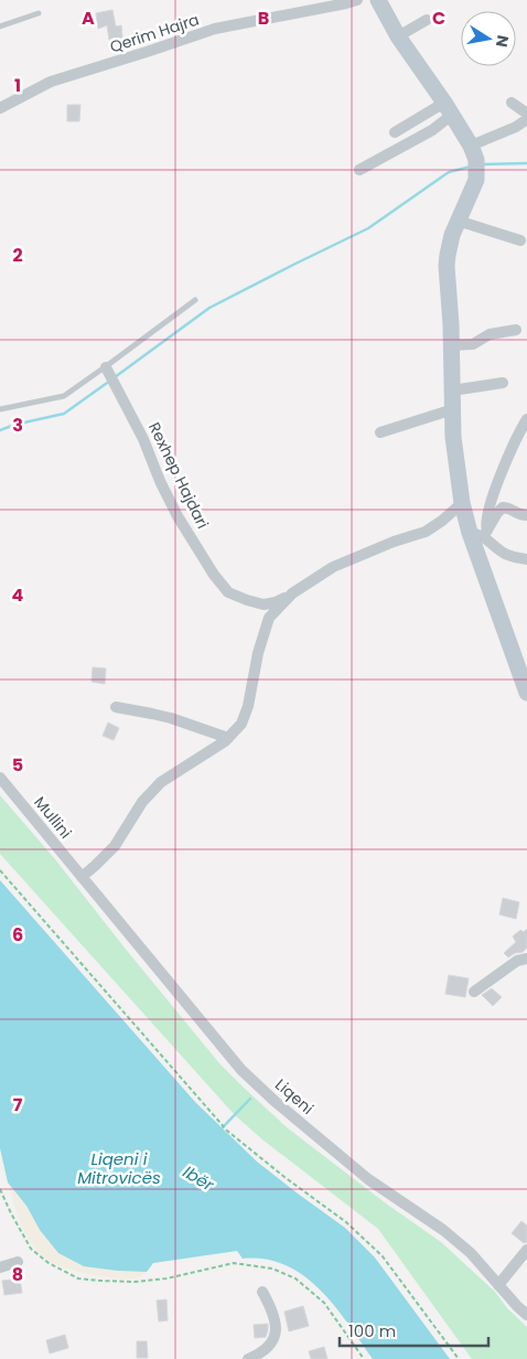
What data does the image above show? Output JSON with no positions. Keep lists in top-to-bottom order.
{
  "streets": {
    "street": [
      "Qerim Hajra",
      "Rexhep Hajdari",
      "Mullini",
      "Liqeni"
    ]
  },
  "crossings": [
    ["Rexhep Hajdari", "Mullini"],
    ["Rexhep Hajdari", "Liqeni"],
    ["Mullini", "Liqeni"]
  ],
  "water": ["Liqeni i Mitrovicës", "Ibër"],
  "scale_bar": "100 m",
  "north": "right",
  "grid": {
    "columns": ["A", "B", "C"],
    "rows": [
      "1",
      "2",
      "3",
      "4",
      "5",
      "6",
      "7",
      "8"
    ]
  }
}
